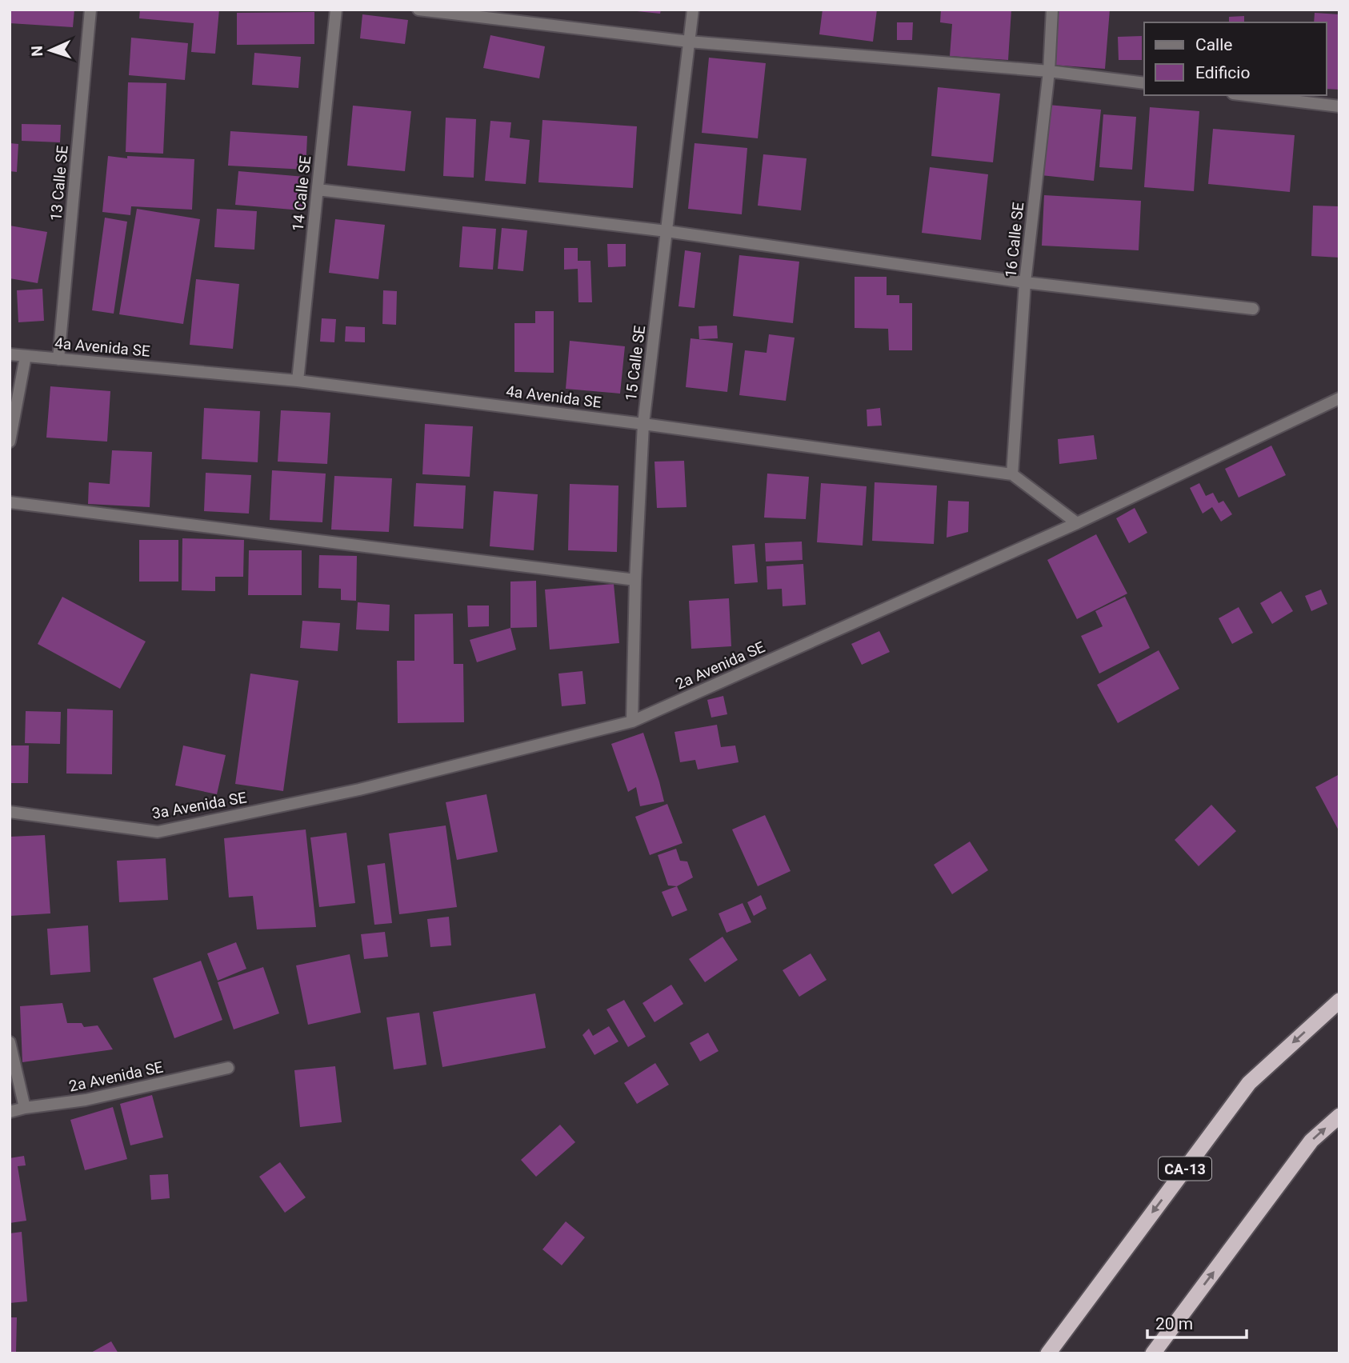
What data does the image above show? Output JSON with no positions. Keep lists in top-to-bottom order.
{
  "streets": {
    "highway": ["CA-13"],
    "street": [
      "13 Calle SE",
      "14 Calle SE",
      "16 Calle SE",
      "4a Avenida SE",
      "15 Calle SE",
      "2a Avenida SE",
      "3a Avenida SE"
    ]
  },
  "crossings": [
    ["13 Calle SE", "4a Avenida SE"],
    ["14 Calle SE", "4a Avenida SE"],
    ["16 Calle SE", "4a Avenida SE"],
    ["4a Avenida SE", "15 Calle SE"],
    ["4a Avenida SE", "2a Avenida SE"],
    ["15 Calle SE", "2a Avenida SE"],
    ["2a Avenida SE", "3a Avenida SE"]
  ],
  "legend": ["Calle", "Edificio"],
  "scale_bar": "20 m",
  "north": "left"
}
